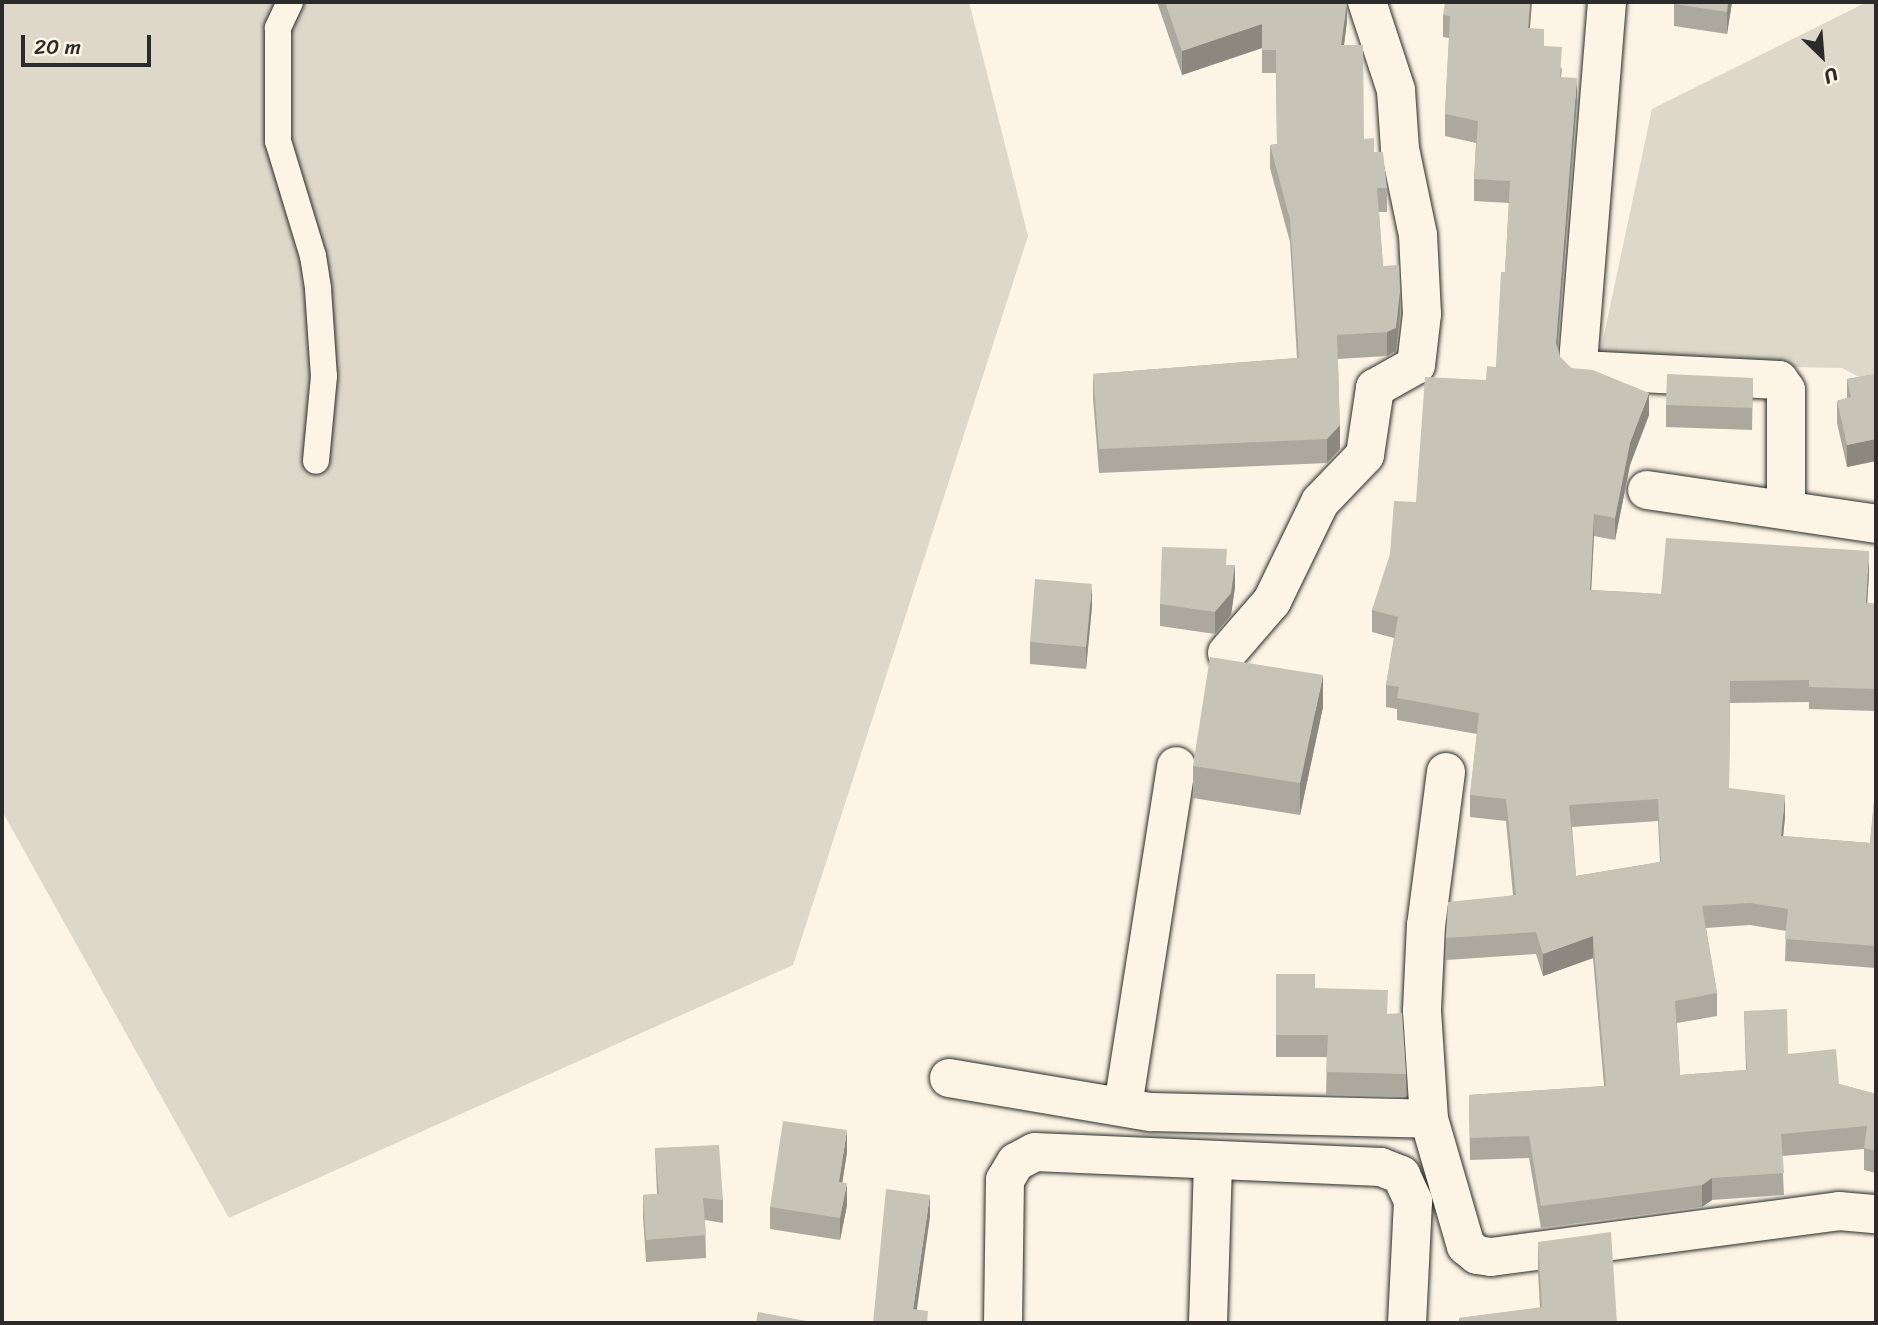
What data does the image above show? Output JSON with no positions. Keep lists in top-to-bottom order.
{
  "scale_bar": "20 m",
  "north": "bottom right"
}
